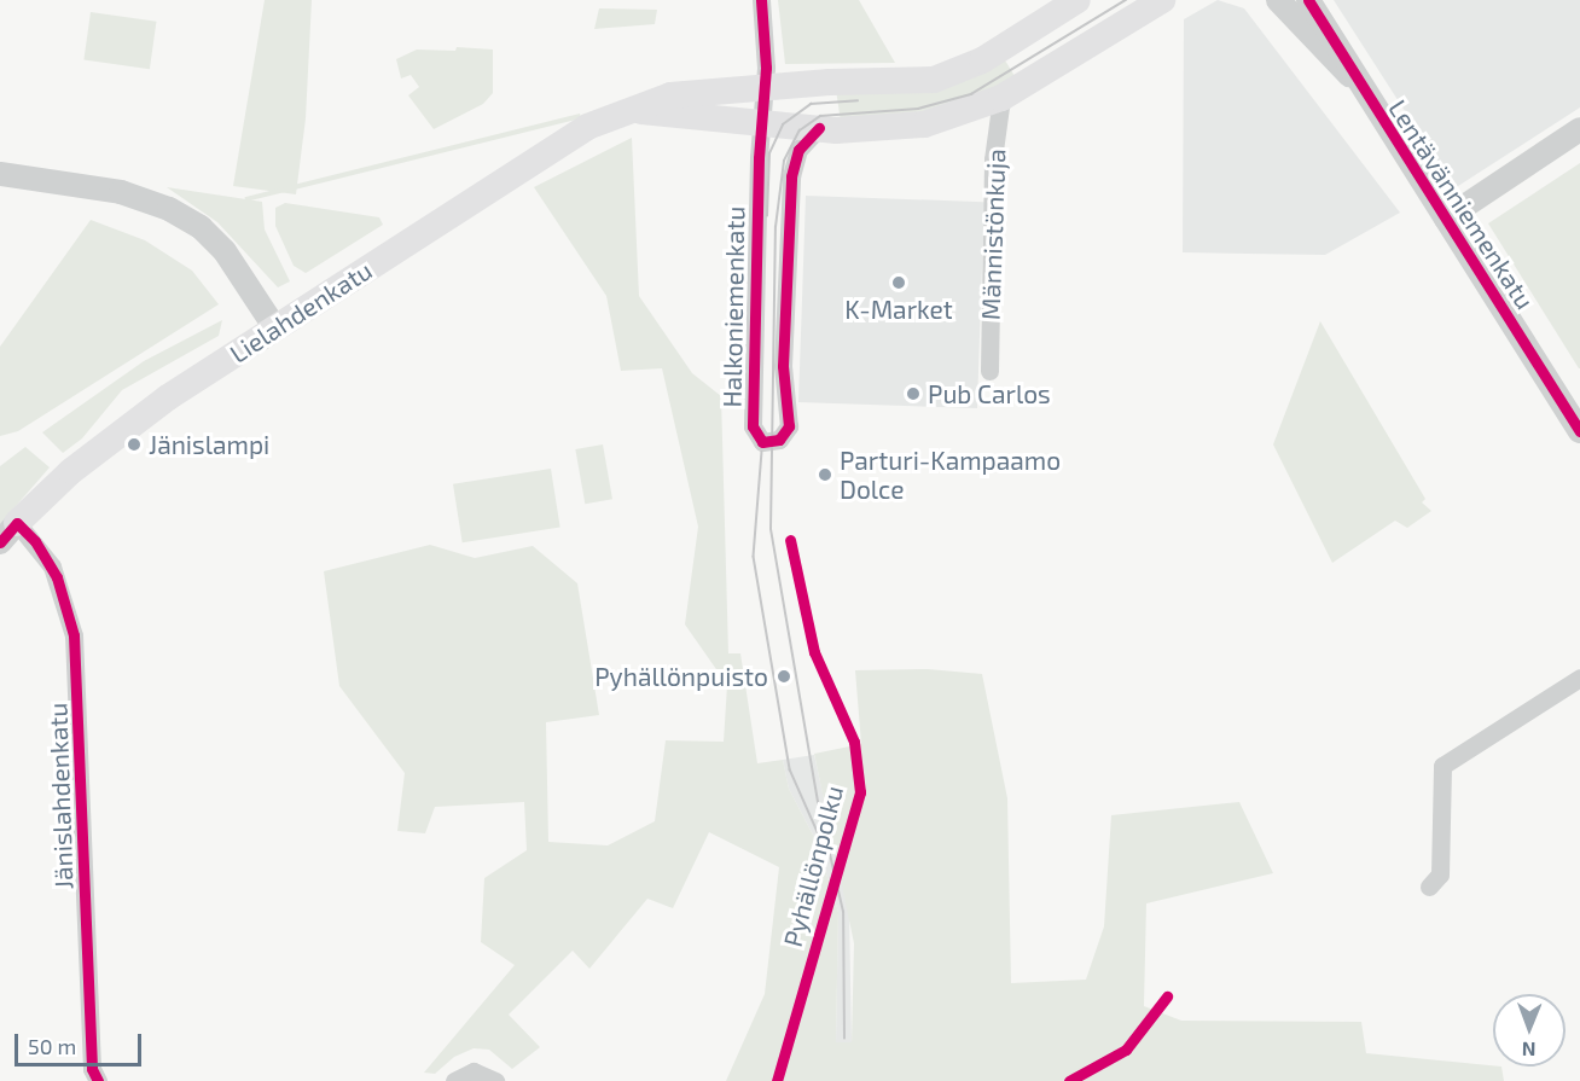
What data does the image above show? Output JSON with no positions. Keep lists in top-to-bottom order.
{
  "streets": {
    "main road": ["Lielahdenkatu"],
    "street": [
      "Lentävänniemenkatu",
      "Männistönkuja",
      "Halkoniemenkatu",
      "Jänislahdenkatu"
    ],
    "cycle path": ["Pyhällönpolku"]
  },
  "crossings": [
    ["Halkoniemenkatu", "Lielahdenkatu"],
    ["Lielahdenkatu", "Jänislahdenkatu"]
  ],
  "places": [
    "K-Market",
    "Pub Carlos",
    "Jänislampi",
    "Parturi-Kampaamo Dolce",
    "Pyhällönpuisto"
  ],
  "scale_bar": "50 m",
  "north": "bottom"
}
